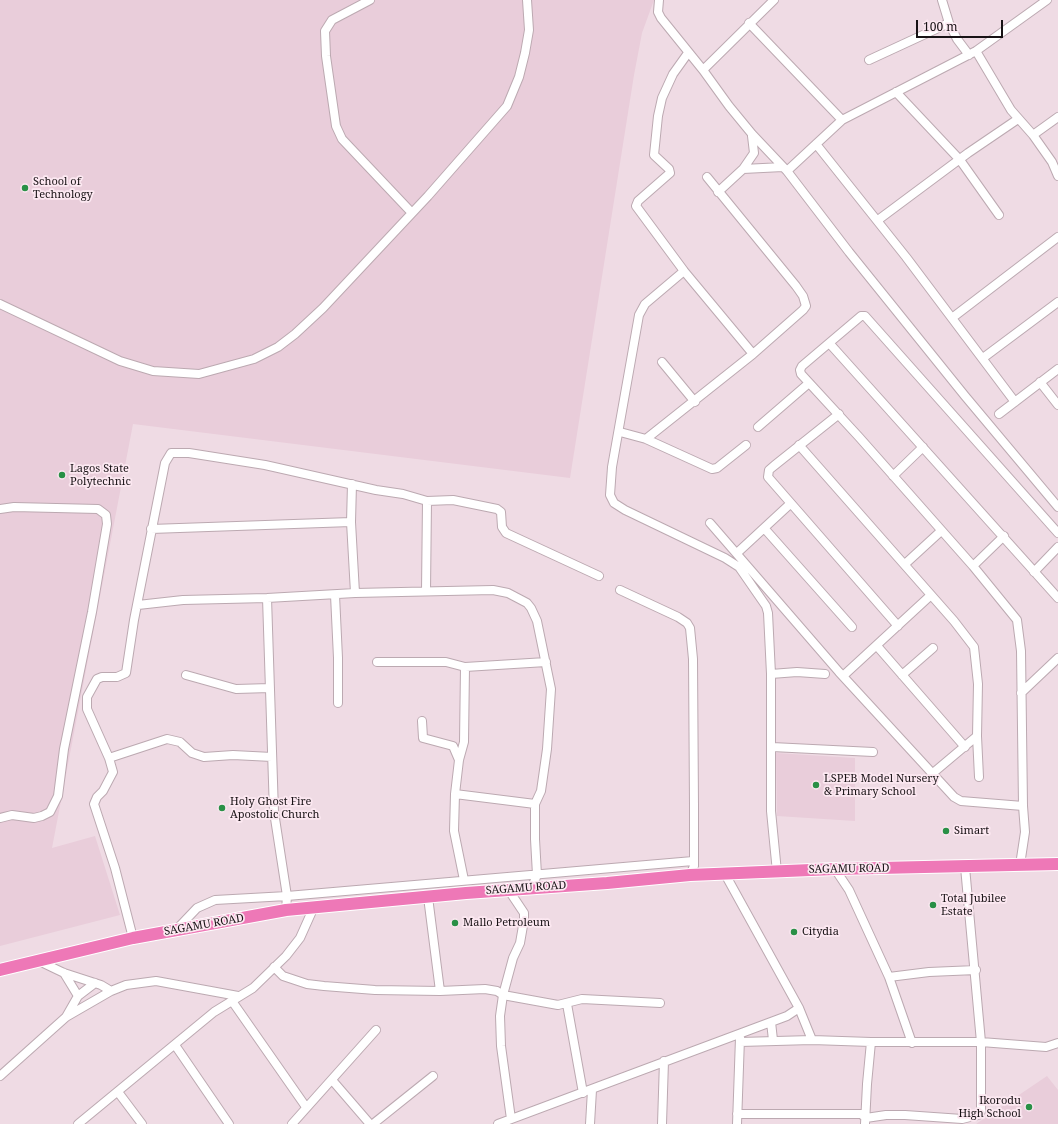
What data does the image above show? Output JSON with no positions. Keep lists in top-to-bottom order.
{
  "streets": {
    "highway": ["SAGAMU ROAD"]
  },
  "places": [
    "School of Technology",
    "Lagos State Polytechnic",
    "LSPEB Model Nursery & Primary School",
    "Holy Ghost Fire Apostolic Church",
    "Simart",
    "Total Jubilee Estate",
    "Mallo Petroleum",
    "Citydia",
    "Ikorodu High School"
  ],
  "scale_bar": "100 m"
}
